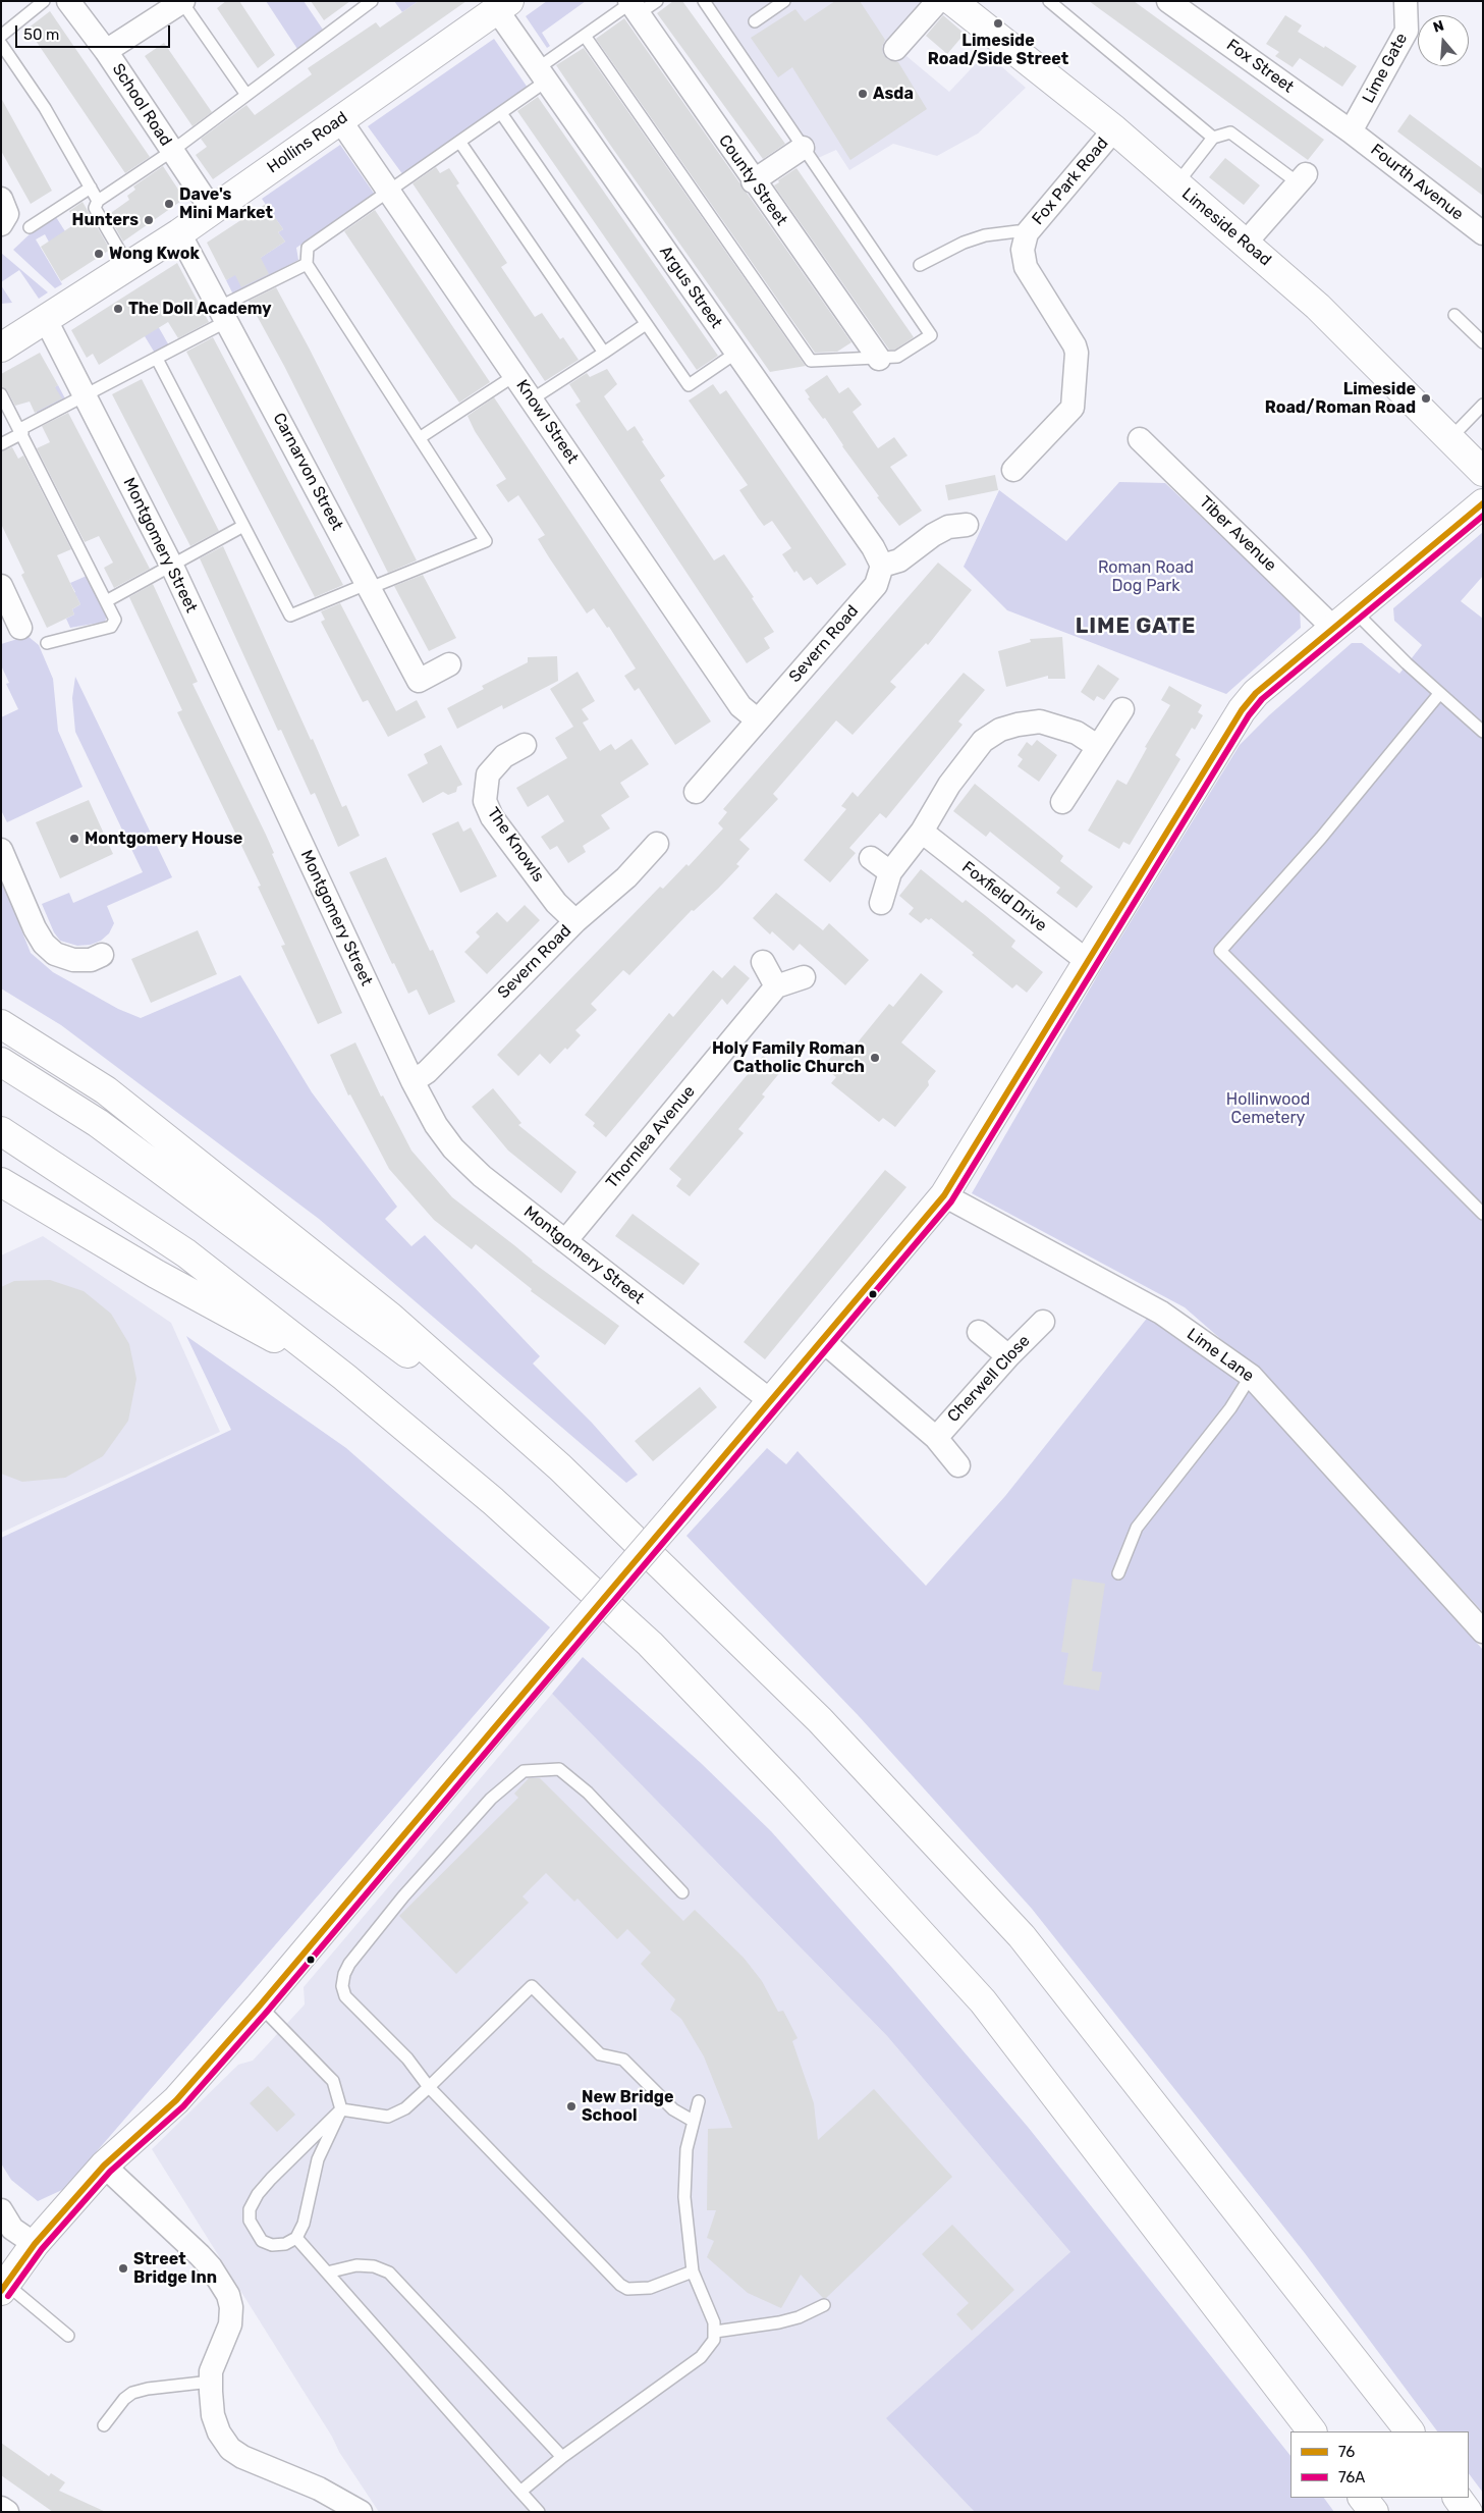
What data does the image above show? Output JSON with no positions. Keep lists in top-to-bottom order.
{
  "streets": {
    "main road": ["Hollins Road", "Limeside Road"],
    "street": [
      "Fox Street",
      "Lime Gate",
      "School Road",
      "County Street",
      "Fox Park Road",
      "Fourth Avenue",
      "Argus Street",
      "Knowl Street",
      "Carnarvon Street",
      "Tiber Avenue",
      "Montgomery Street",
      "Severn Road",
      "The Knowls",
      "Foxfield Drive",
      "Thornlea Avenue",
      "Lime Lane",
      "Cherwell Close"
    ]
  },
  "crossings": [
    ["Fox Street", "Lime Gate"],
    ["Fox Street", "Fourth Avenue"],
    ["Lime Gate", "Fourth Avenue"],
    ["School Road", "Hollins Road"],
    ["Hollins Road", "Argus Street"],
    ["Hollins Road", "Knowl Street"],
    ["Hollins Road", "Carnarvon Street"],
    ["Hollins Road", "Montgomery Street"],
    ["Fox Park Road", "Limeside Road"],
    ["Argus Street", "Severn Road"],
    ["Knowl Street", "Severn Road"],
    ["Montgomery Street", "Severn Road"],
    ["Montgomery Street", "Thornlea Avenue"],
    ["Severn Road", "The Knowls"]
  ],
  "districts": ["LIME GATE"],
  "parks": ["Roman Road Dog Park", "Hollinwood Cemetery"],
  "places": [
    "Limeside Road/Side Street",
    "Asda",
    "Dave's Mini Market",
    "Hunters",
    "Wong Kwok",
    "The Doll Academy",
    "Limeside Road/Roman Road",
    "Montgomery House",
    "Holy Family Roman Catholic Church",
    "New Bridge School",
    "Street Bridge Inn"
  ],
  "lines": ["transit line 76", "transit line 76A"],
  "legend": ["76", "76A"],
  "scale_bar": "50 m",
  "north": "top"
}
